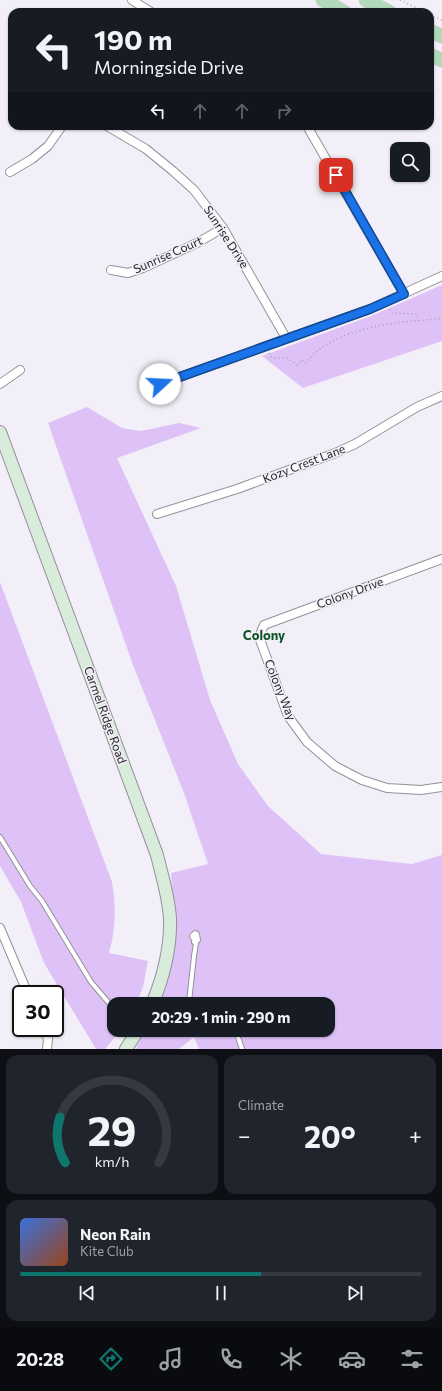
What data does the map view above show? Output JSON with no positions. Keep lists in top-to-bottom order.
{
  "streets": {
    "street": [
      "Sunrise Drive",
      "Sunrise Court",
      "Kozy Crest Lane",
      "Colony Drive",
      "Colony Way",
      "Carmel Ridge Road"
    ]
  },
  "crossings": [
    ["Sunrise Drive", "Sunrise Court"],
    ["Colony Drive", "Colony Way"]
  ],
  "districts": ["Colony"],
  "page": {
    "turn": ["190 m", "Morningside Drive"],
    "limit": "30",
    "trip": "20:29 · 1 min · 290 m",
    "tile": "Climate",
    "heat": ["−", "20°", "+"],
    "song": ["Neon Rain", "Kite Club"],
    "tabs": "20:28",
    "gauge": ["29", "km/h"]
  }
}
